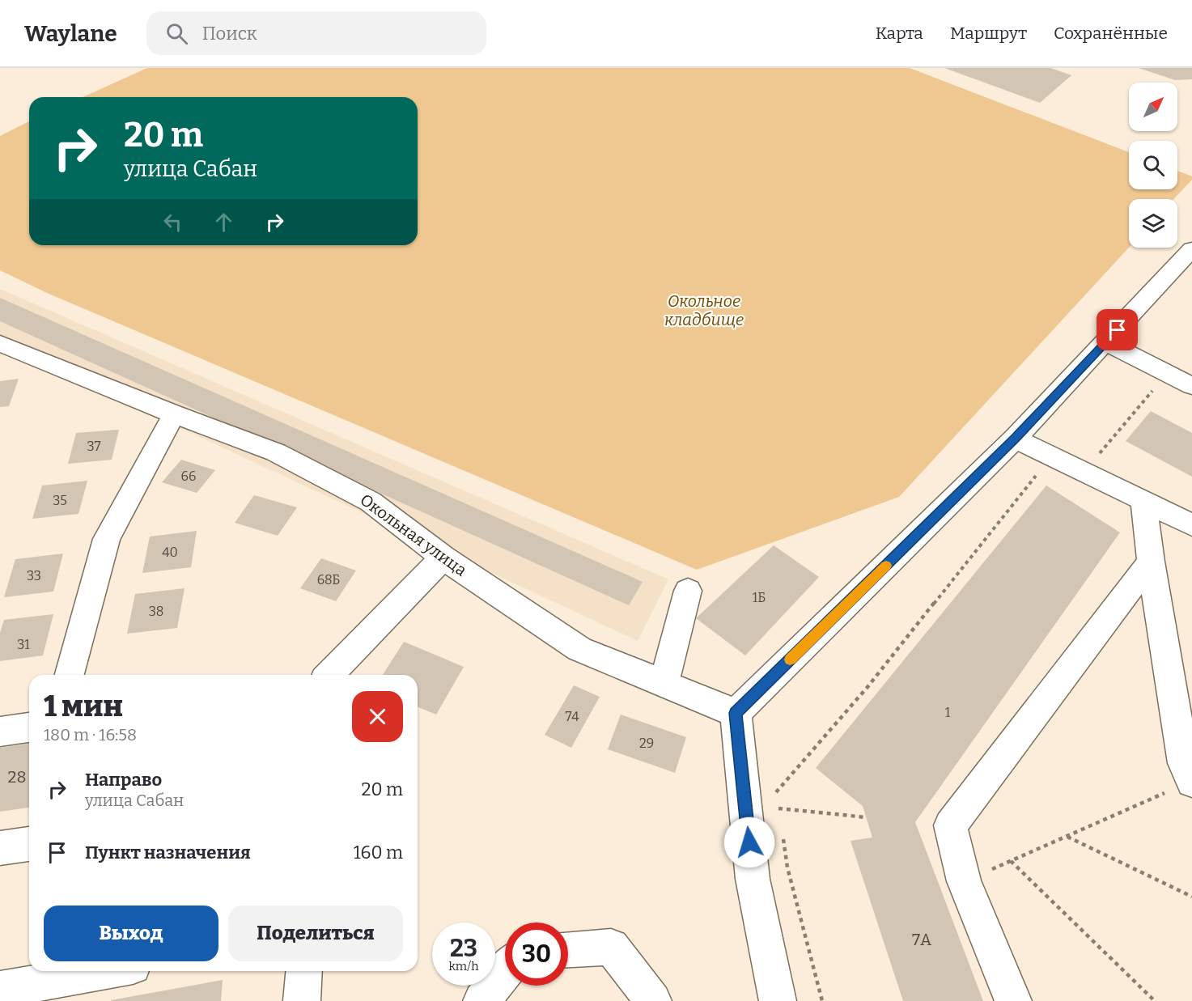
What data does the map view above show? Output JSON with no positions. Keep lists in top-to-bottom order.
{
  "streets": {
    "street": ["Окольная улица"]
  },
  "parks": ["Окольное кладбище"],
  "house_numbers": [
    "37",
    "66",
    "35",
    "40",
    "33",
    "68Б",
    "1Б",
    "38",
    "31",
    "1",
    "74",
    "29",
    "28",
    "7А"
  ],
  "north": "top right",
  "page": {
    "header": "Waylane",
    "search": "Поиск",
    "nav": ["Карта", "Маршрут", "Сохранённые"],
    "turn": ["20 m", "улица Сабан"],
    "heading": ["1 мин", "180 m · 16:58"],
    "list": [
      {
        "name": "Направо",
        "note": "улица Сабан",
        "value": "20 m"
      },
      {
        "name": "Пункт назначения",
        "value": "160 m"
      }
    ],
    "buttons": ["Выход", "Поделиться"],
    "speed": "23 km/h",
    "limit": "30"
  }
}
